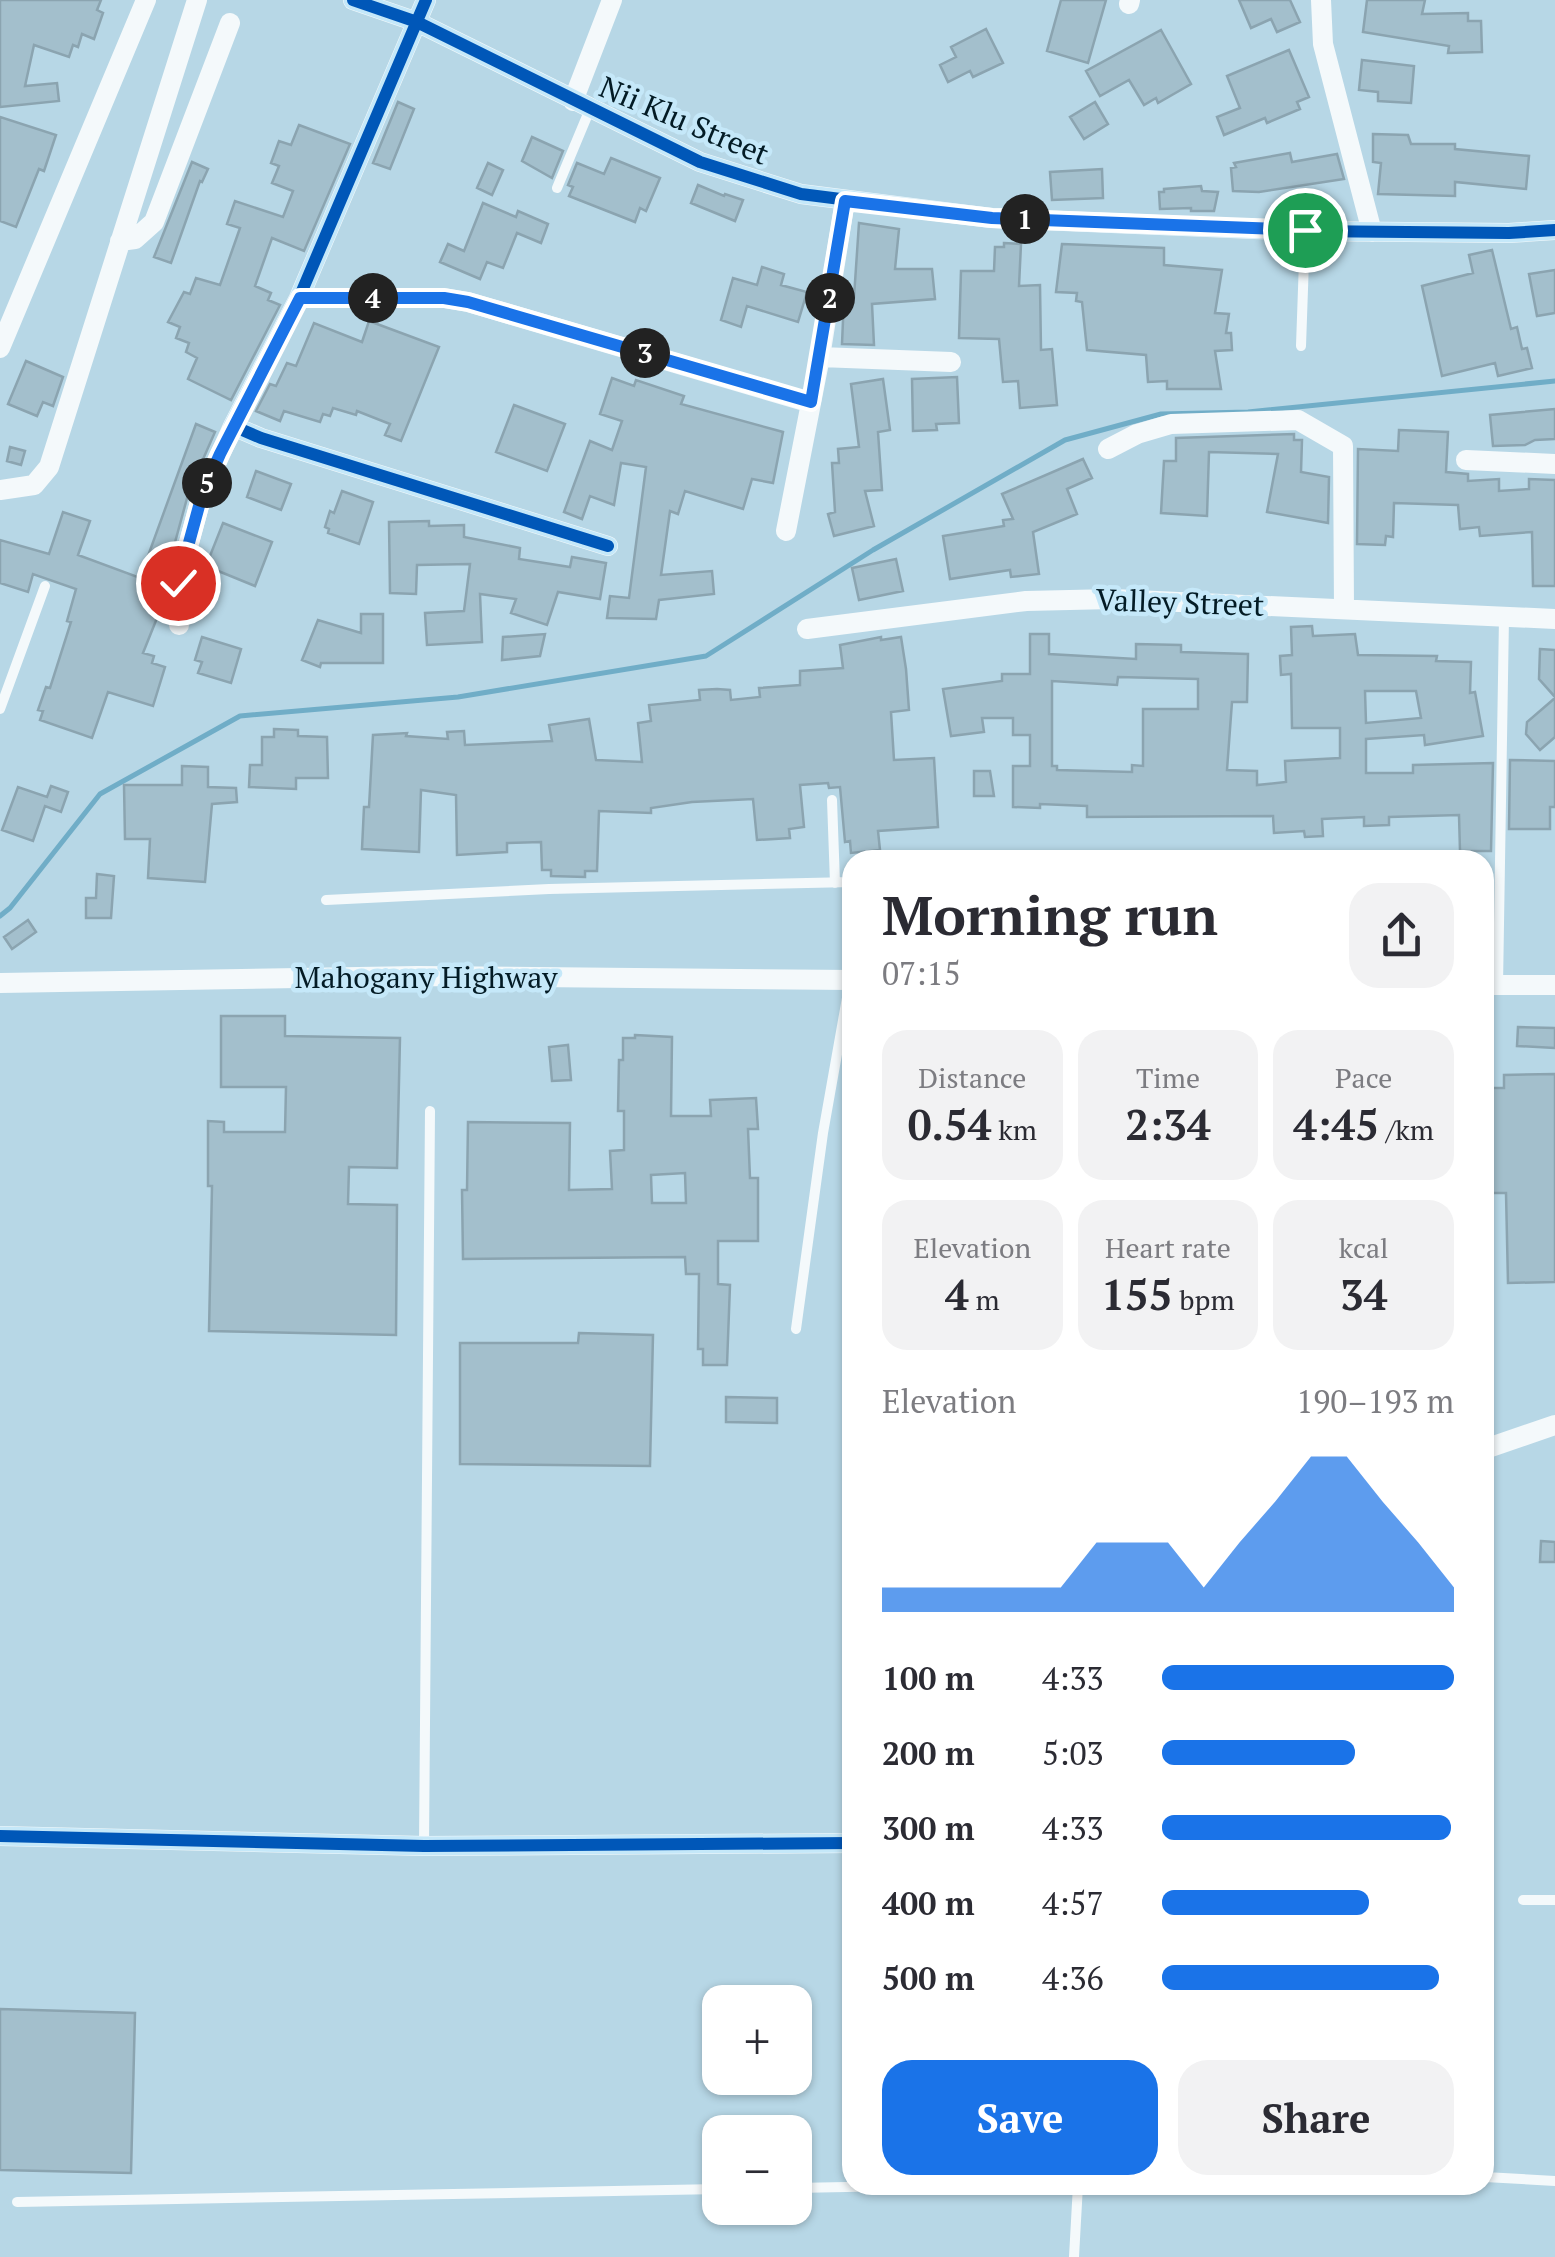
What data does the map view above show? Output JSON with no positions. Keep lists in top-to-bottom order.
{
  "streets": {
    "street": ["Nii Klu Street", "Valley Street", "Mahogany Highway"]
  },
  "page": {
    "pins": [
      "1",
      "2",
      "4",
      "3",
      "5"
    ],
    "heading": ["Morning run", "07:15"],
    "stats": [
      ["Distance", "0.54 km"],
      ["Time", "2:34"],
      ["Pace", "4:45 /km"],
      ["Elevation", "4 m"],
      ["Heart rate", "155 bpm"],
      ["kcal", "34"]
    ],
    "chart": ["Elevation", "190–193 m"],
    "list": [
      {
        "name": "100 m",
        "note": "4:33"
      },
      {
        "name": "200 m",
        "note": "5:03"
      },
      {
        "name": "300 m",
        "note": "4:33"
      },
      {
        "name": "400 m",
        "note": "4:57"
      },
      {
        "name": "500 m",
        "note": "4:36"
      }
    ],
    "map_buttons": ["+", "−"],
    "buttons": ["Save", "Share"]
  }
}
